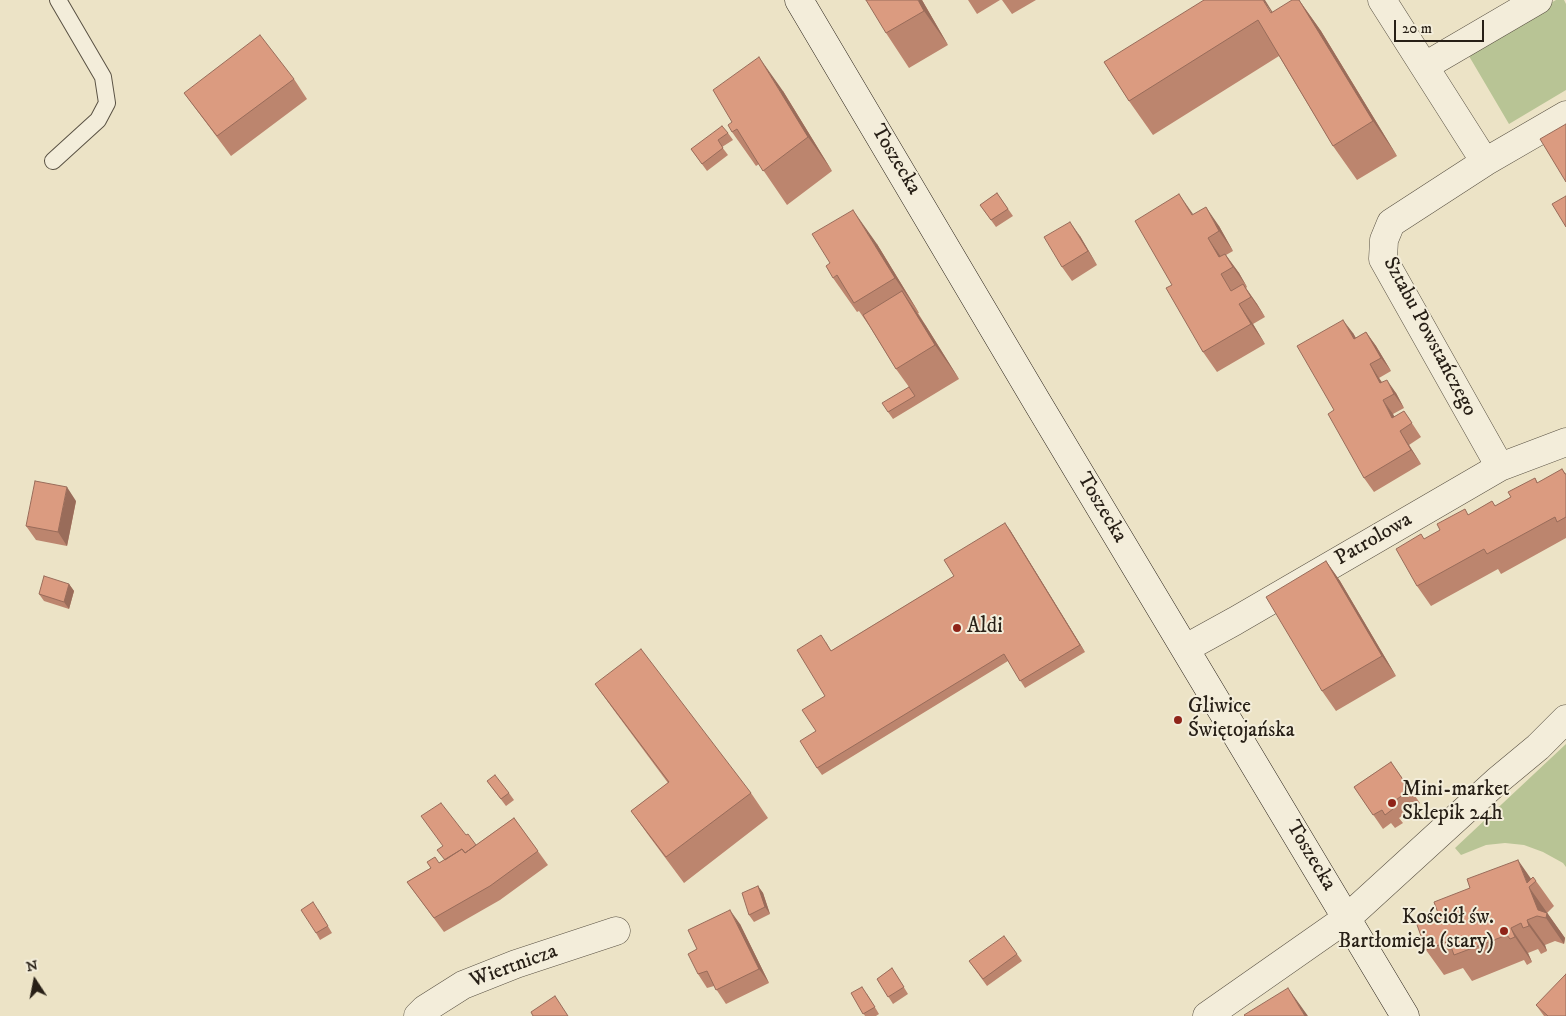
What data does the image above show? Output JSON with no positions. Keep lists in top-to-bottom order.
{
  "streets": {
    "street": [
      "Toszecka",
      "Sztabu Powstańczego",
      "Patrolowa",
      "Wiertnicza"
    ]
  },
  "crossings": [
    ["Toszecka", "Patrolowa"],
    ["Sztabu Powstańczego", "Patrolowa"]
  ],
  "places": [
    "Aldi",
    "Gliwice Świętojańska",
    "Mini-market Sklepik 24h",
    "Kościół św. Bartłomieja (stary)"
  ],
  "scale_bar": "20 m",
  "north": "top"
}
